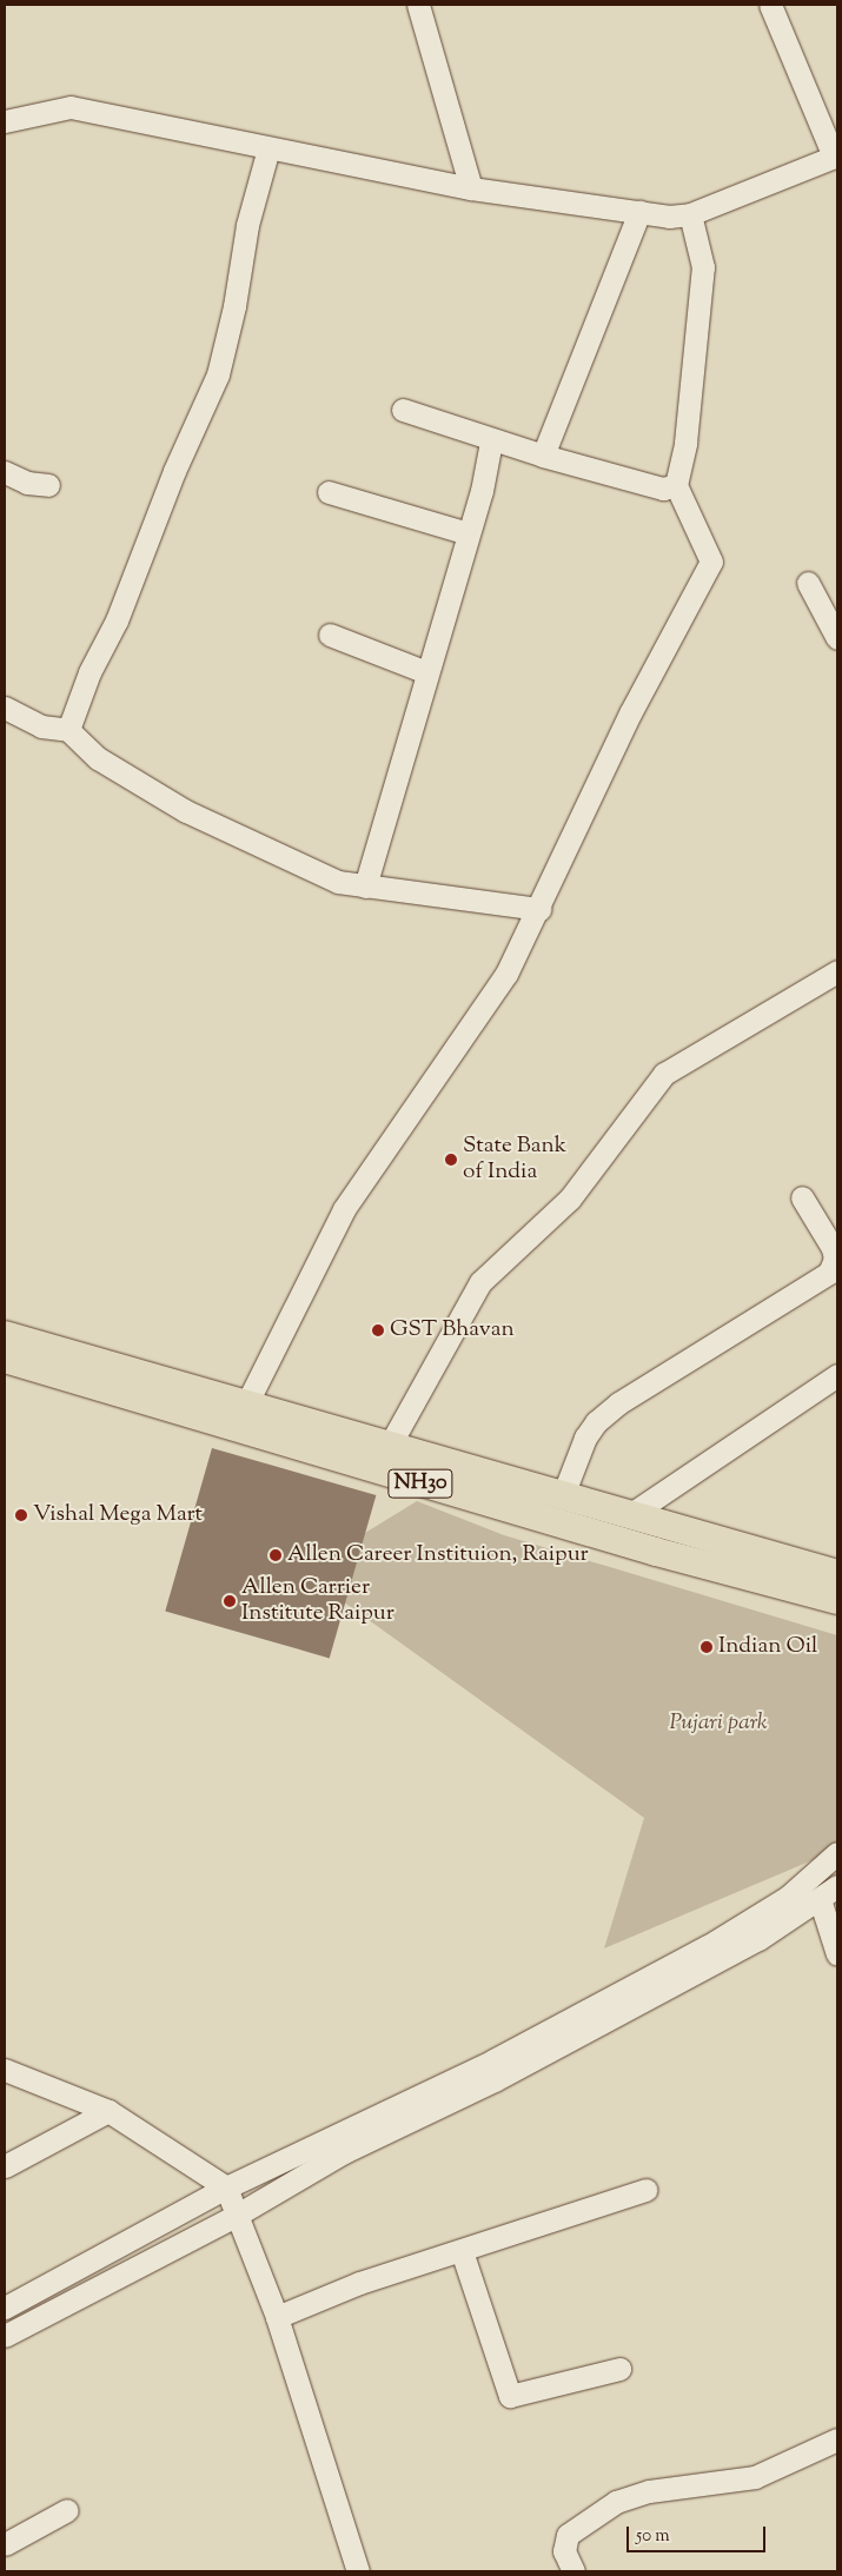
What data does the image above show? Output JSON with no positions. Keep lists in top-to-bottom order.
{
  "streets": {
    "main road": ["NH30"]
  },
  "parks": ["Pujari park"],
  "places": [
    "State Bank of India",
    "GST Bhavan",
    "Vishal Mega Mart",
    "Allen Career Instituion, Raipur",
    "Allen Carrier Institute Raipur",
    "Indian Oil"
  ],
  "scale_bar": "50 m"
}
